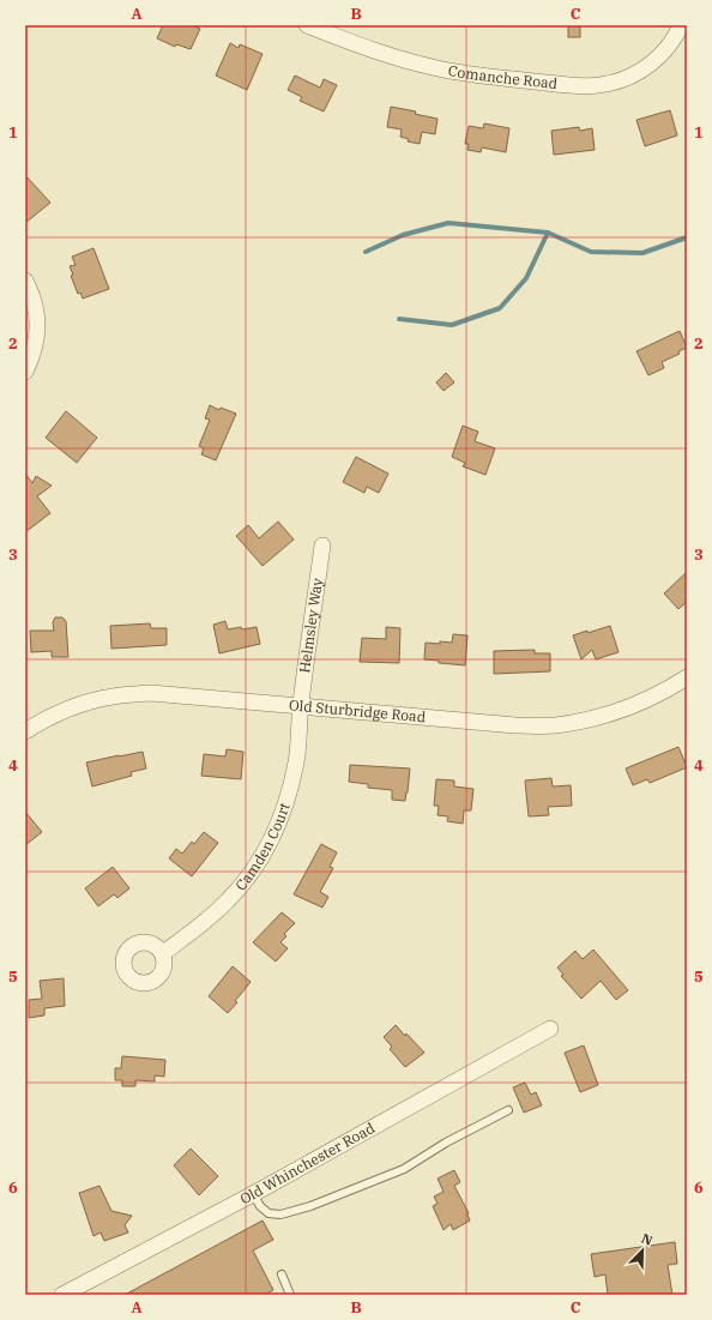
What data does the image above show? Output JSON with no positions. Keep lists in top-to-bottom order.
{
  "streets": {
    "street": [
      "Comanche Road",
      "Helmsley Way",
      "Old Sturbridge Road",
      "Camden Court",
      "Old Whinchester Road"
    ]
  },
  "crossings": [
    ["Helmsley Way", "Old Sturbridge Road"],
    ["Helmsley Way", "Camden Court"],
    ["Old Sturbridge Road", "Camden Court"]
  ],
  "north": "top right",
  "grid": {
    "columns": ["A", "B", "C"],
    "rows": [
      "1",
      "2",
      "3",
      "4",
      "5",
      "6"
    ]
  }
}
